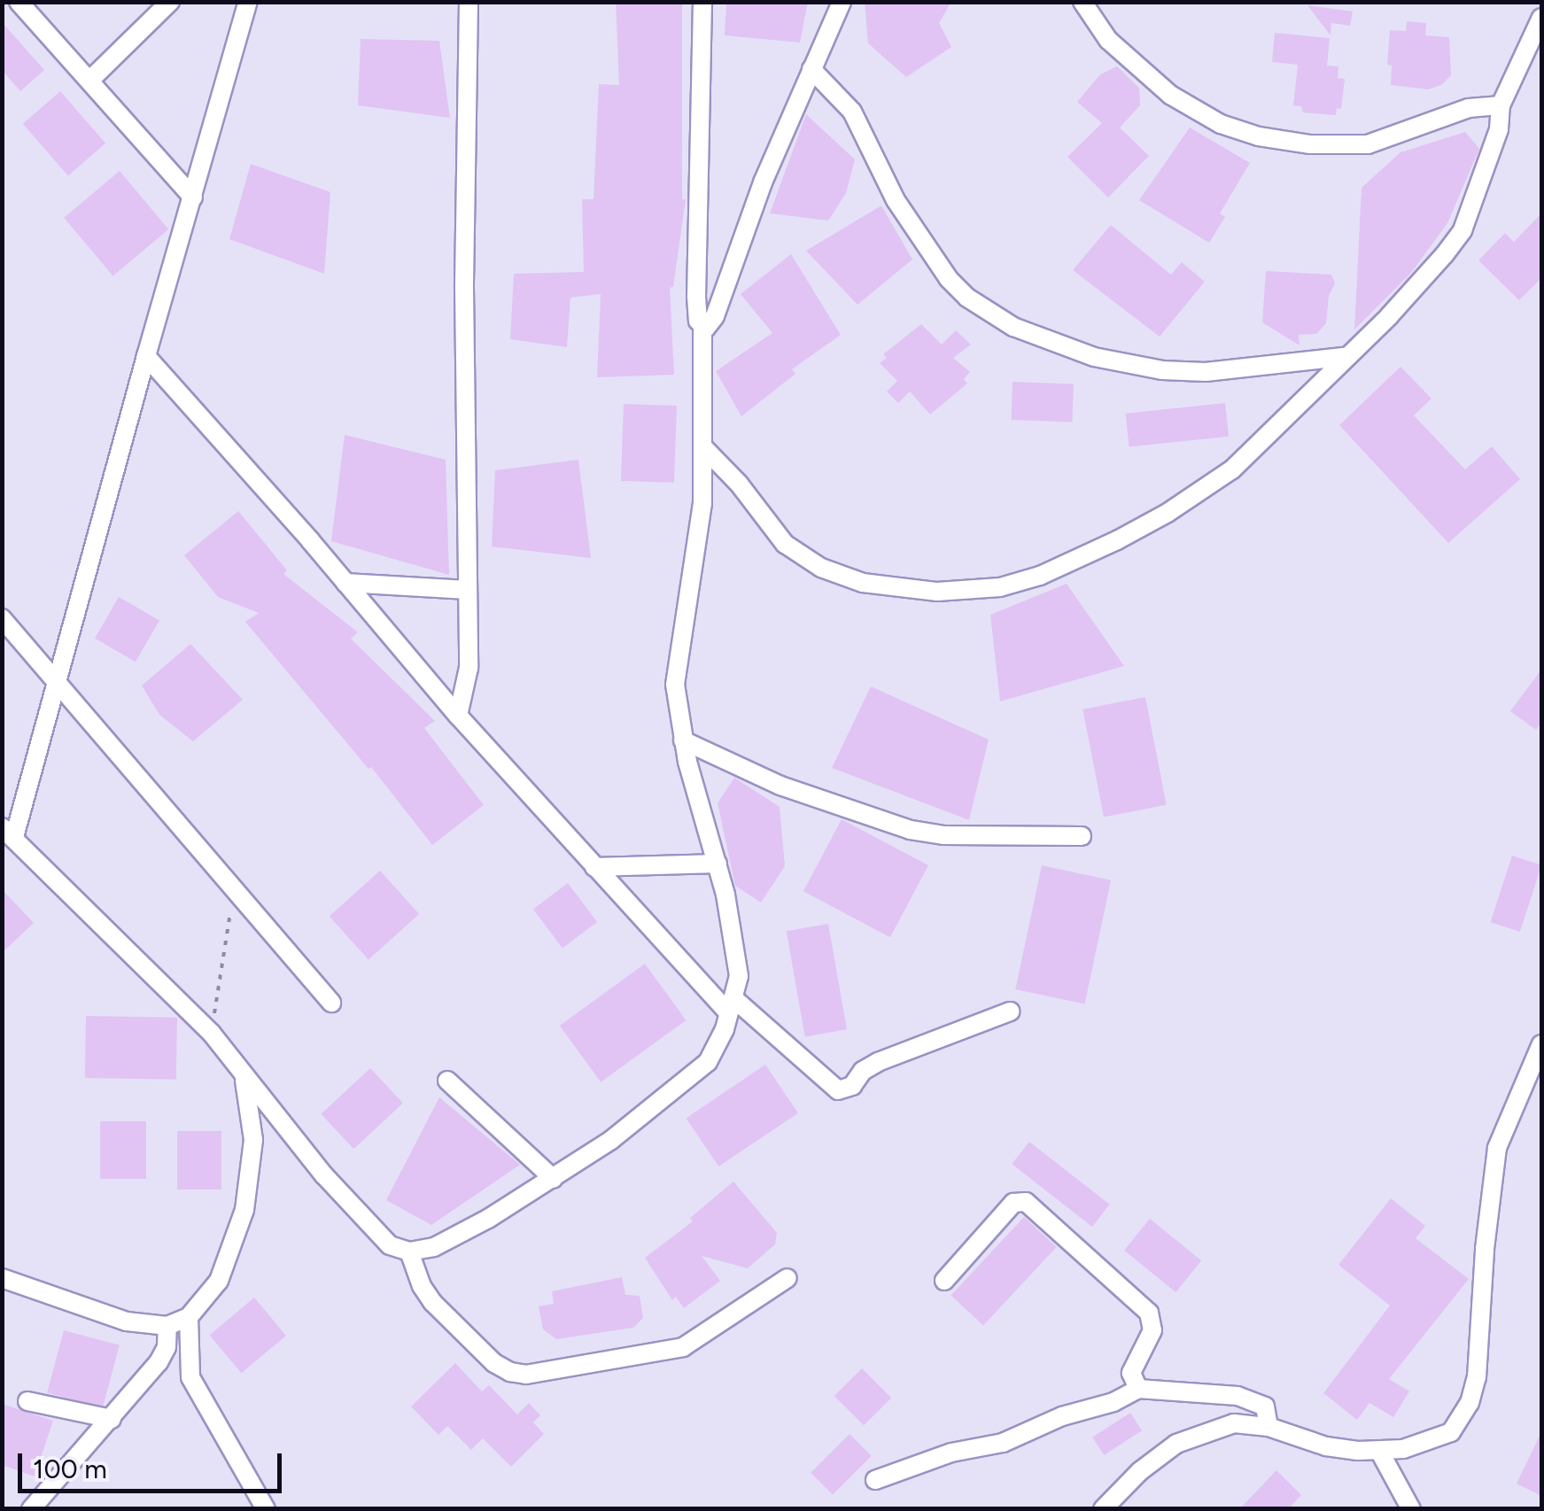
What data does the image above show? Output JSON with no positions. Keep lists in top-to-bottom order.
{
  "scale_bar": "100 m"
}
